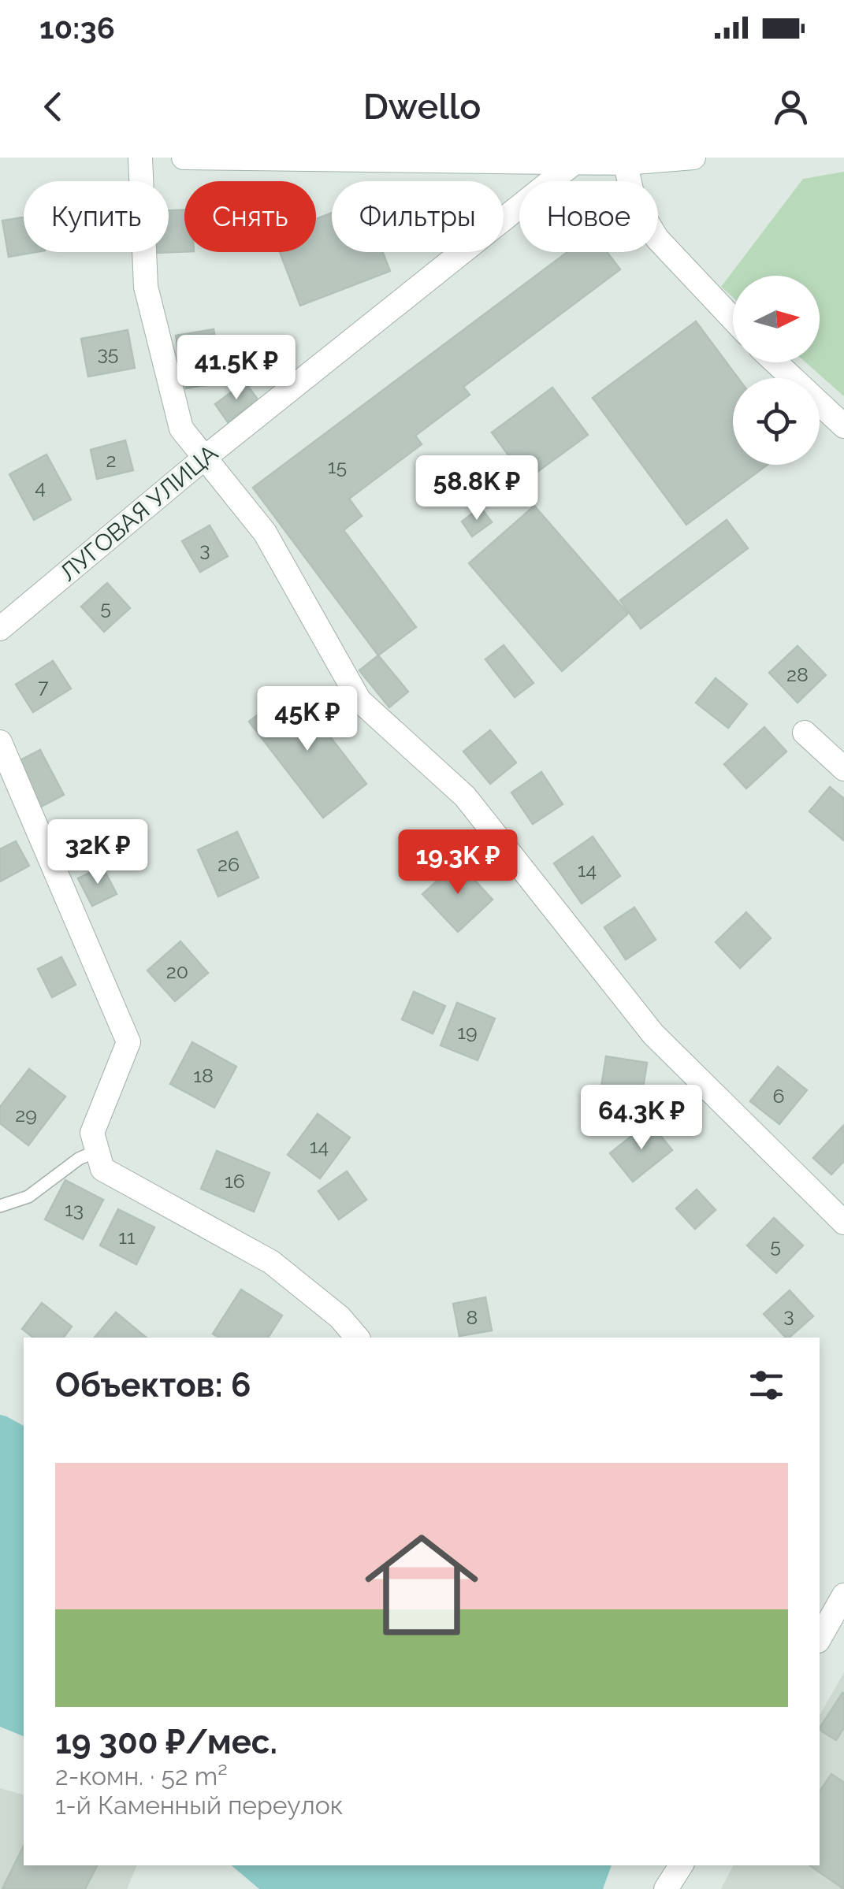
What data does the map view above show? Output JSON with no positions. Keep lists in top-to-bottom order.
{
  "streets": {
    "street": ["ЛУГОВАЯ УЛИЦА"]
  },
  "house_numbers": [
    "35",
    "2",
    "15",
    "4",
    "3",
    "5",
    "28",
    "7",
    "26",
    "14",
    "20",
    "19",
    "18",
    "6",
    "29",
    "14",
    "16",
    "13",
    "11",
    "5",
    "3",
    "8"
  ],
  "north": "right",
  "page": {
    "status": "10:36",
    "header": "Dwello",
    "chip": [
      "Купить",
      "Снять",
      "Фильтры",
      "Новое"
    ],
    "price": [
      "41.5K ₽",
      "58.8K ₽",
      "45K ₽",
      "32K ₽",
      "19.3K ₽",
      "64.3K ₽"
    ],
    "heading": "Объектов: 6",
    "list": [
      {
        "name": "19 300 ₽/мес.",
        "note": "2-комн. · 52 m² · 1-й Каменный переулок"
      }
    ]
  }
}
